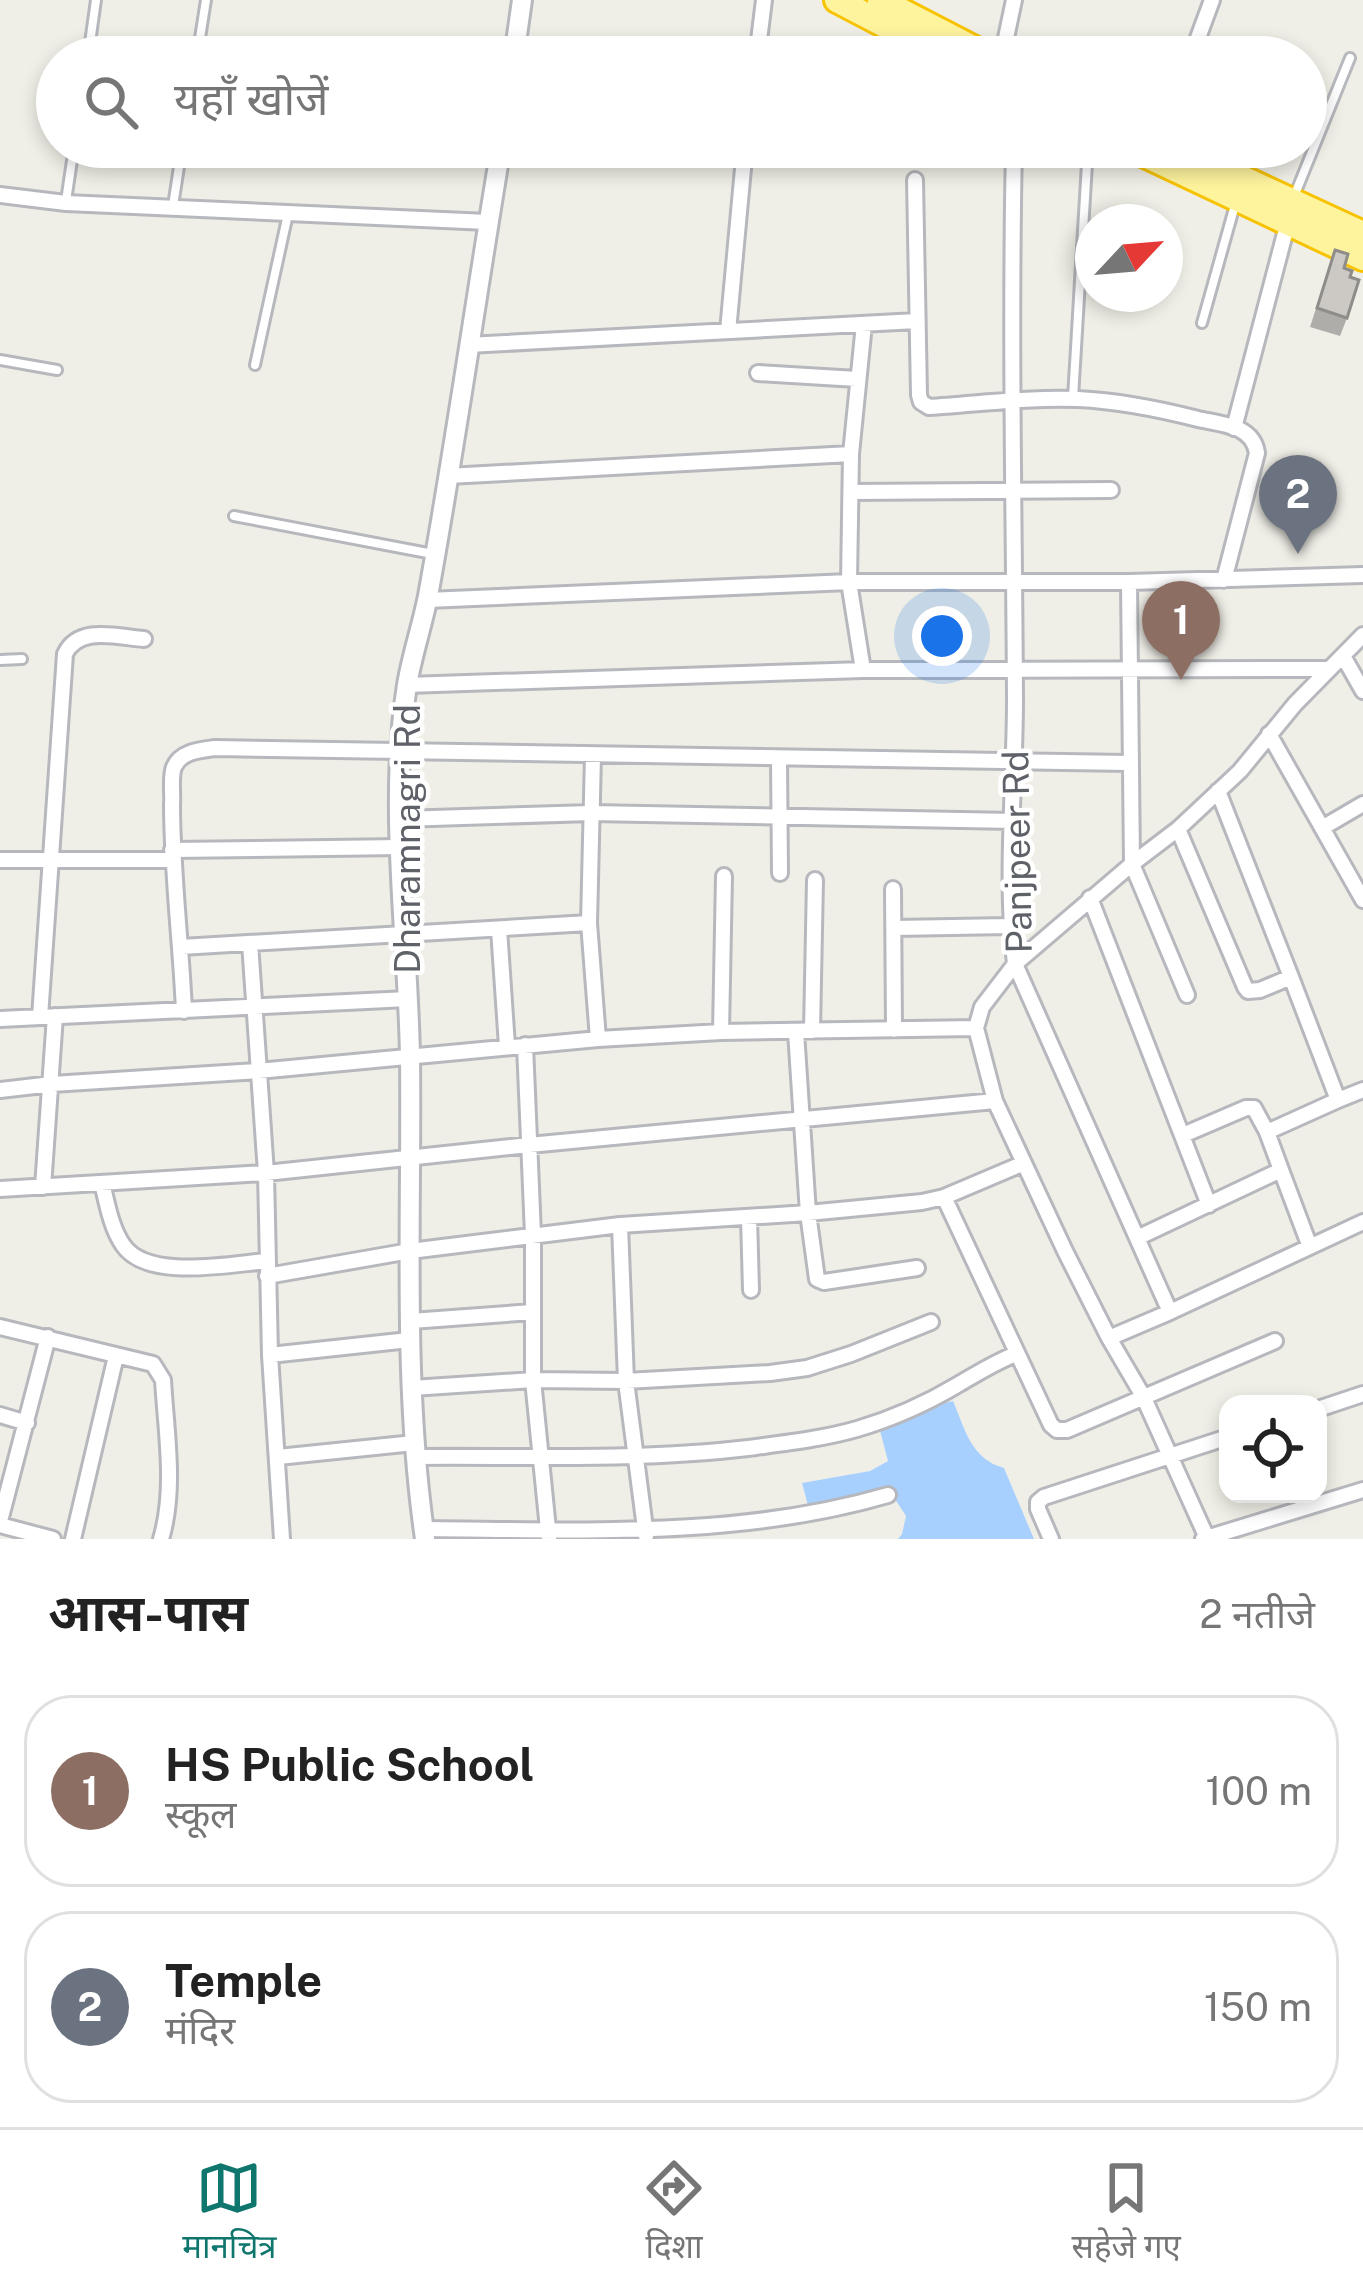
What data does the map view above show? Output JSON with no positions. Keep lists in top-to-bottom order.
{
  "streets": {
    "street": ["Dharamnagri Rd", "Panjpeer Rd"]
  },
  "north": "top right",
  "page": {
    "search": "यहाँ खोजें",
    "pins": ["2", "1"],
    "heading": ["आस-पास", "2 नतीजे"],
    "list": [
      {
        "mark": "1",
        "name": "HS Public School",
        "note": "स्कूल",
        "value": "100 m"
      },
      {
        "mark": "2",
        "name": "Temple",
        "note": "मंदिर",
        "value": "150 m"
      }
    ],
    "nav": ["मानचित्र", "दिशा", "सहेजे गए"]
  }
}
